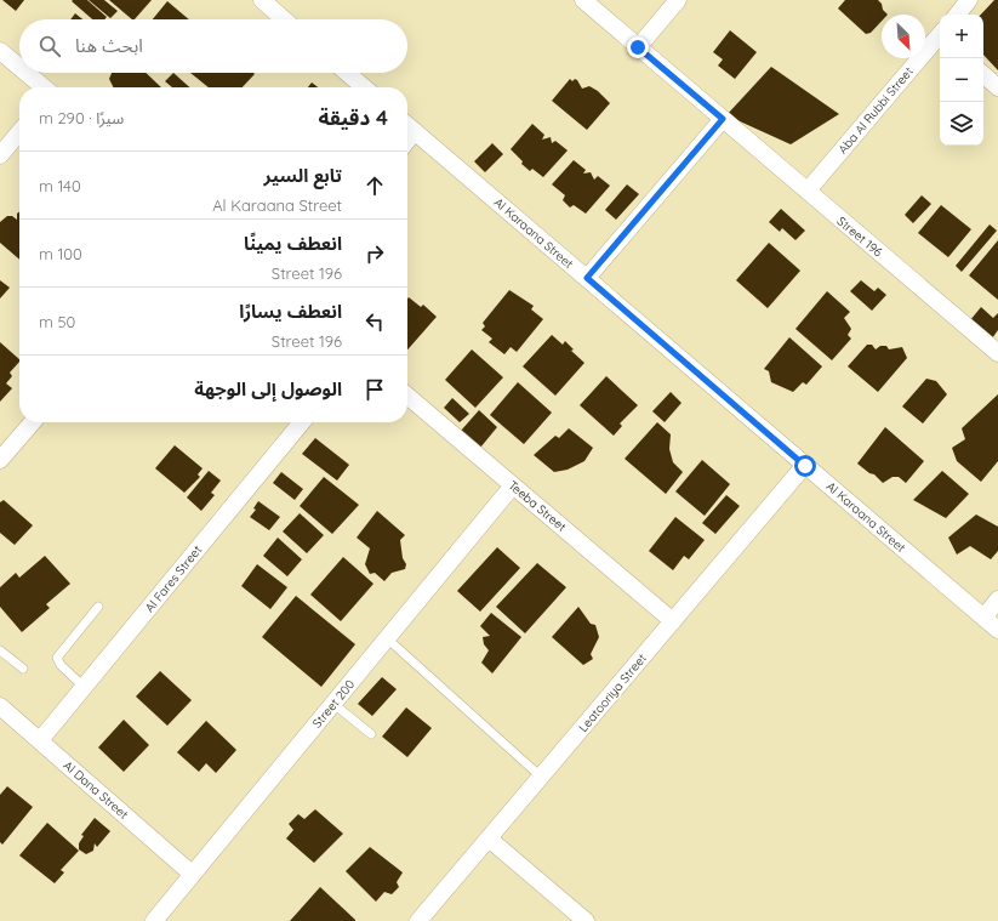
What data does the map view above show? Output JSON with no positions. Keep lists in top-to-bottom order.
{
  "streets": {
    "street": [
      "Aba Al Rubbi Street",
      "Al Karaana Street",
      "Street 196",
      "Teeba Street",
      "Al Fares Street",
      "Leatooriya Street",
      "Street 200",
      "Al Dana Street"
    ]
  },
  "crossings": [
    ["Aba Al Rubbi Street", "Street 196"],
    ["Al Karaana Street", "Leatooriya Street"],
    ["Teeba Street", "Leatooriya Street"],
    ["Teeba Street", "Street 200"],
    ["Al Fares Street", "Al Dana Street"],
    ["Street 200", "Al Dana Street"]
  ],
  "north": "bottom right",
  "page": {
    "map_buttons": ["+", "−"],
    "search": "ابحث هنا",
    "heading": ["4 دقيقة", "سيرًا · 290 m"],
    "list": [
      ["تابع السير", "Al Karaana Street", "140 m"],
      ["انعطف يمينًا", "Street 196", "100 m"],
      ["انعطف يسارًا", "Street 196", "50 m"],
      "الوصول إلى الوجهة"
    ]
  }
}
